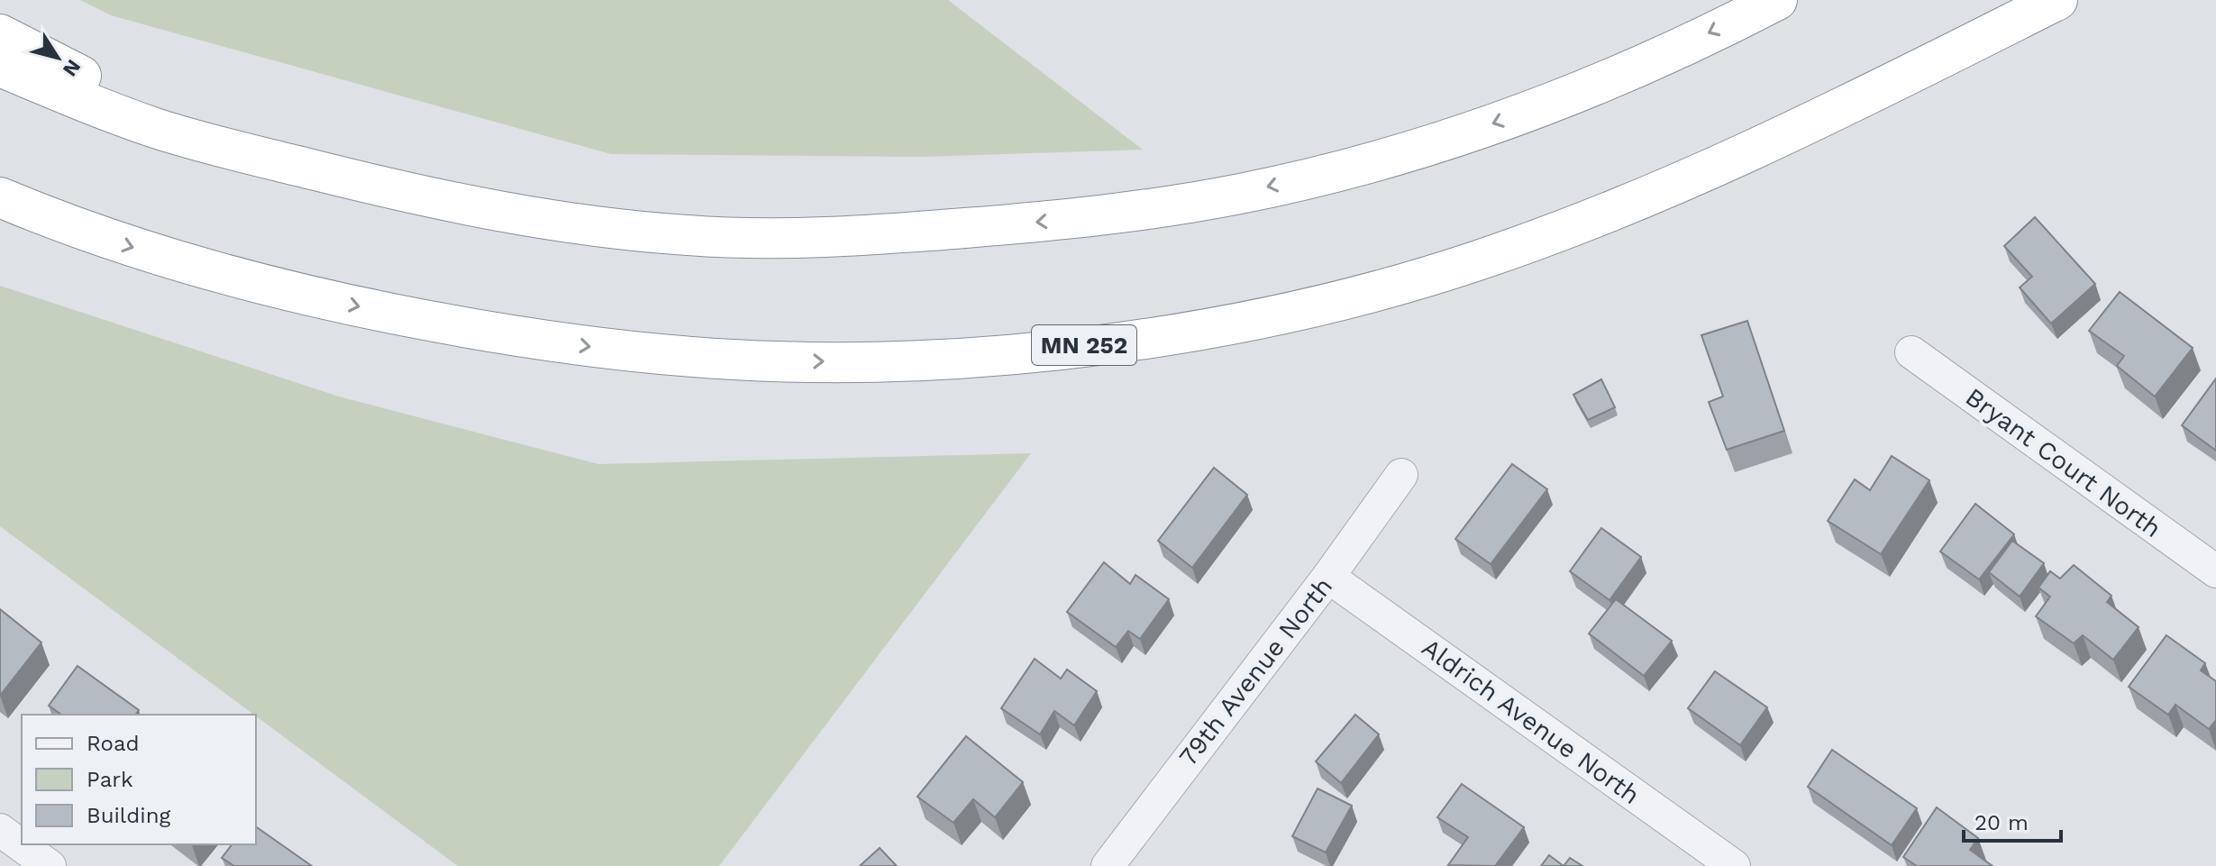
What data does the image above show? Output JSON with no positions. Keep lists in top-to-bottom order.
{
  "streets": {
    "highway": ["MN 252"],
    "street": ["Bryant Court North", "79th Avenue North", "Aldrich Avenue North"]
  },
  "crossings": [
    ["79th Avenue North", "Aldrich Avenue North"]
  ],
  "legend": ["Road", "Park", "Building"],
  "scale_bar": "20 m",
  "north": "bottom right"
}
